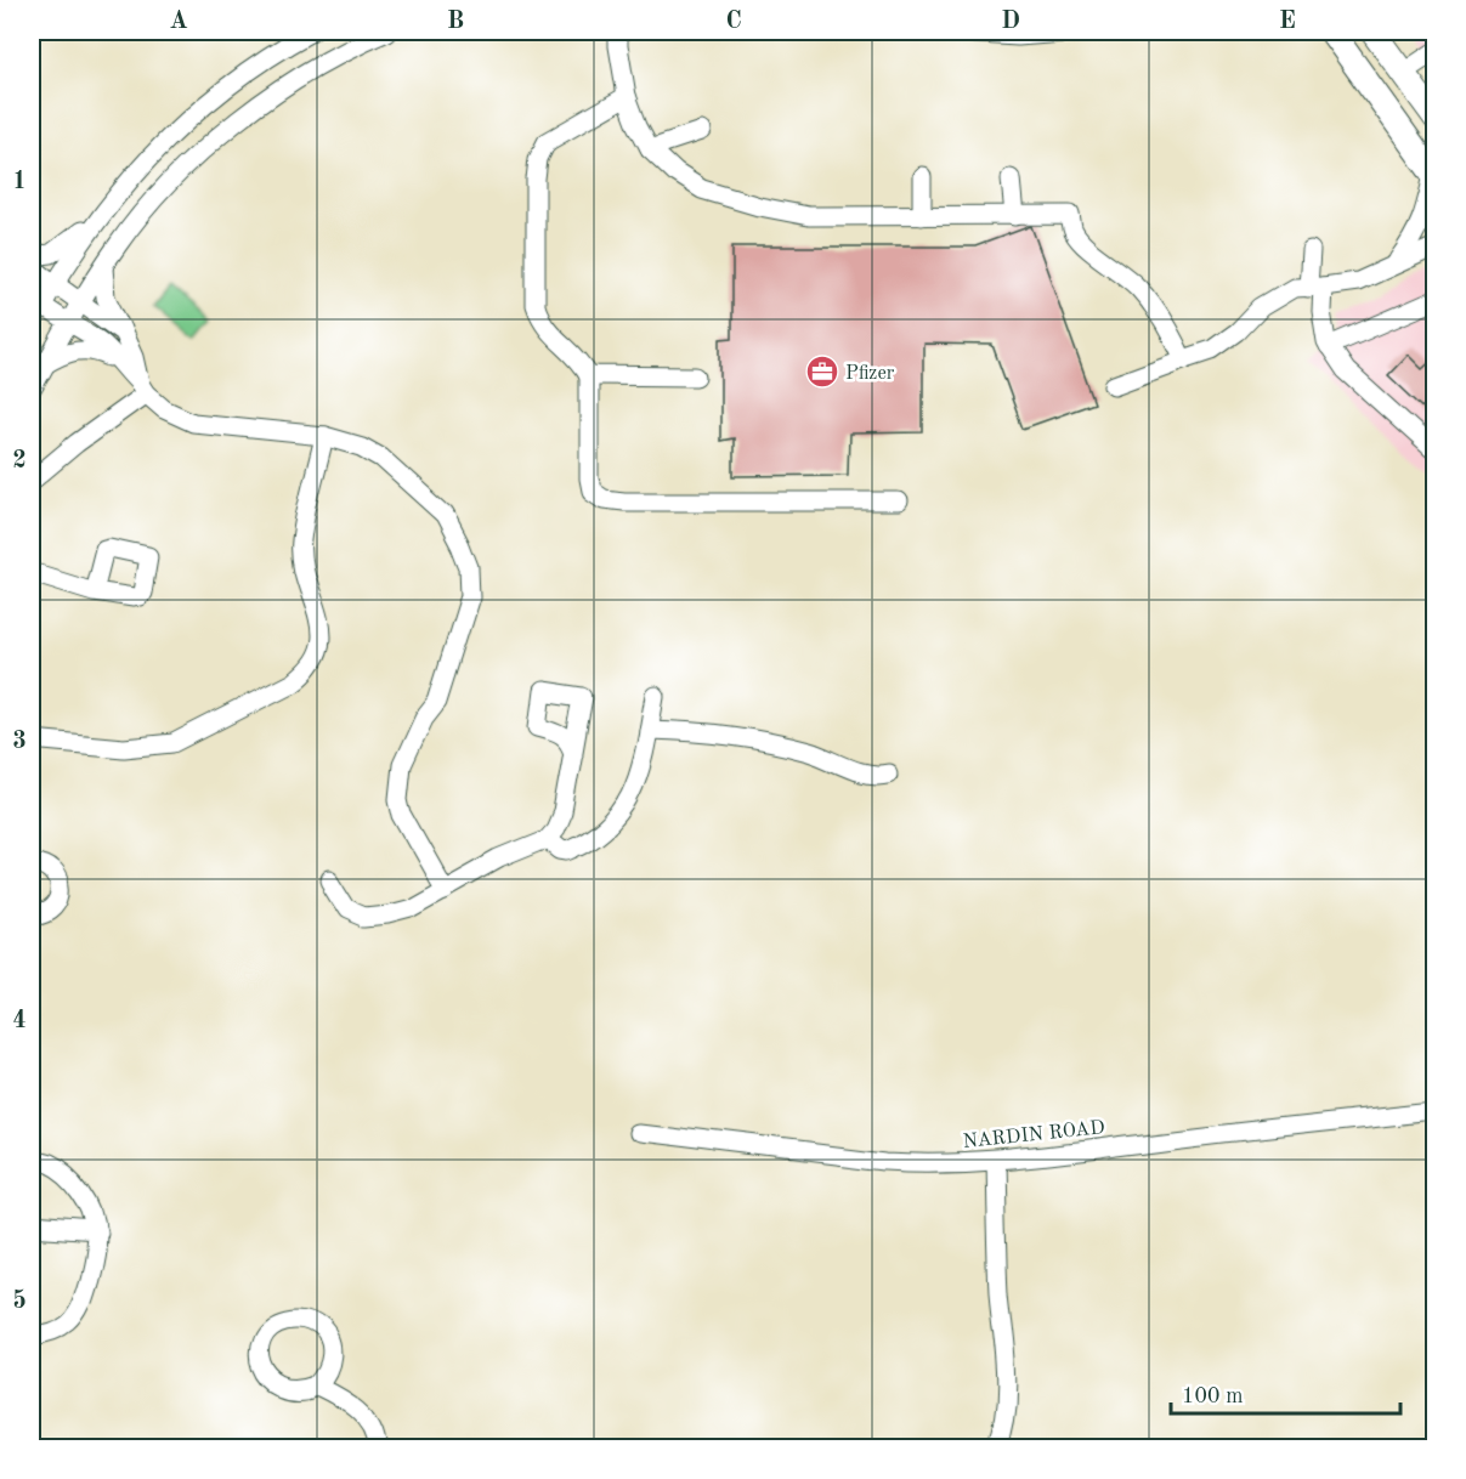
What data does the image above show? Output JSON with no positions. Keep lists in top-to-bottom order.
{
  "streets": {
    "street": ["NARDIN ROAD"]
  },
  "places": {
    "office": ["Pfizer"]
  },
  "scale_bar": "100 m",
  "grid": {
    "columns": [
      "A",
      "B",
      "C",
      "D",
      "E"
    ],
    "rows": [
      "1",
      "2",
      "3",
      "4",
      "5"
    ]
  }
}
